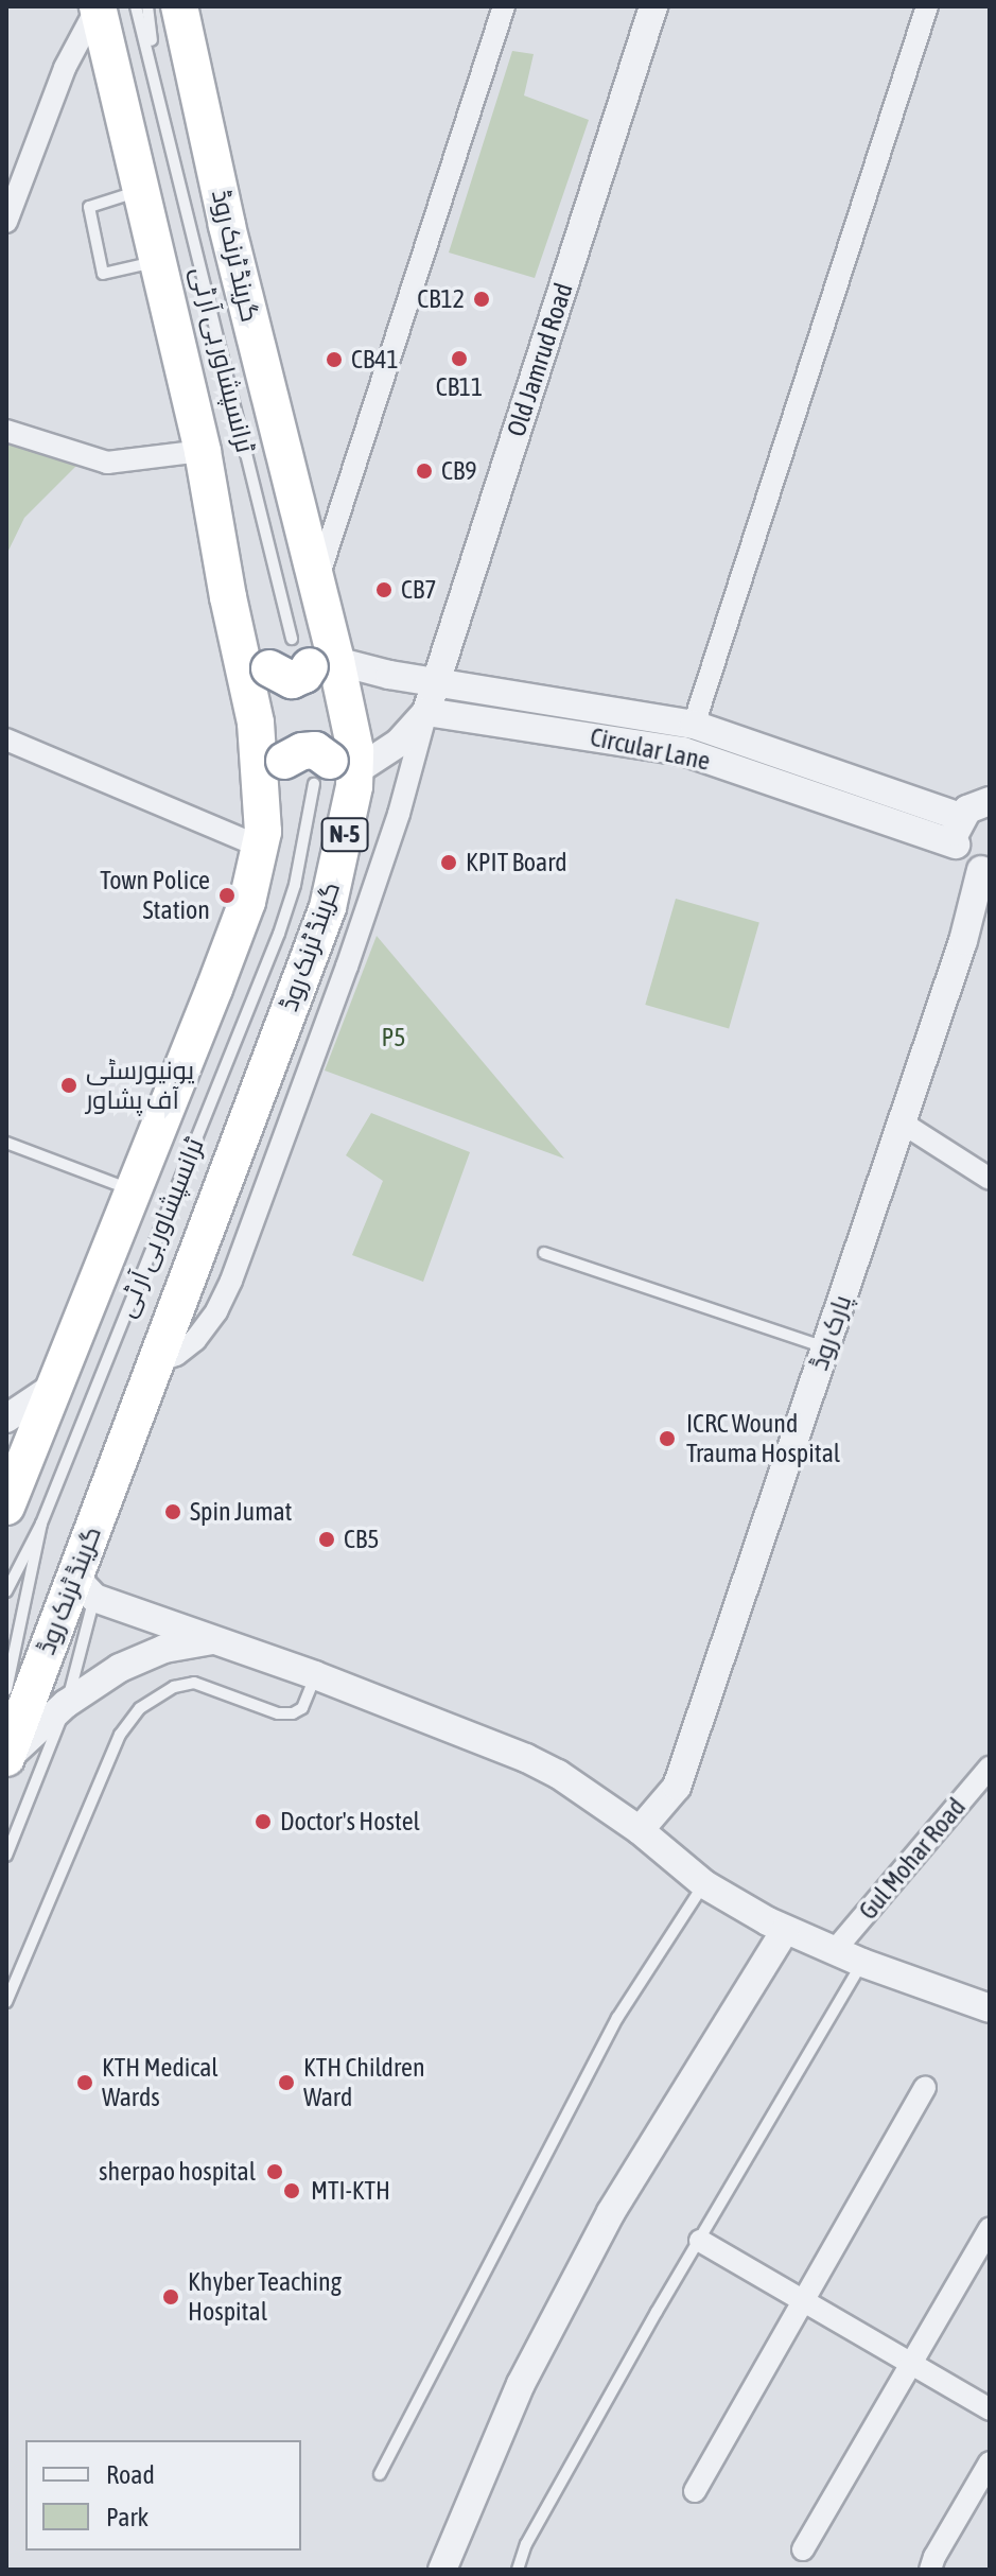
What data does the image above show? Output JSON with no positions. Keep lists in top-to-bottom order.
{
  "streets": {
    "highway": ["گرینڈ ٹرنک روڈ"],
    "street": [
      "Old Jamrud Road",
      "Circular Lane",
      "پارک روڈ",
      "Gul Mohar Road"
    ],
    "lane": ["ٹرانسپشاور بی آر ٹی"]
  },
  "crossings": [
    ["گرینڈ ٹرنک روڈ", "ٹرانسپشاور بی آر ٹی"],
    ["Old Jamrud Road", "Circular Lane"]
  ],
  "parks": ["P5"],
  "places": [
    "CB12",
    "CB11",
    "CB41",
    "CB9",
    "CB7",
    "KPIT Board",
    "Town Police Station",
    "یونیورسٹی آف پشاور",
    "ICRC Wound Trauma Hospital",
    "Spin Jumat",
    "CB5",
    "Doctor's Hostel",
    "KTH Medical Wards",
    "KTH Children Ward",
    "sherpao hospital",
    "MTI-KTH",
    "Khyber Teaching Hospital"
  ],
  "legend": ["Road", "Park"]
}
